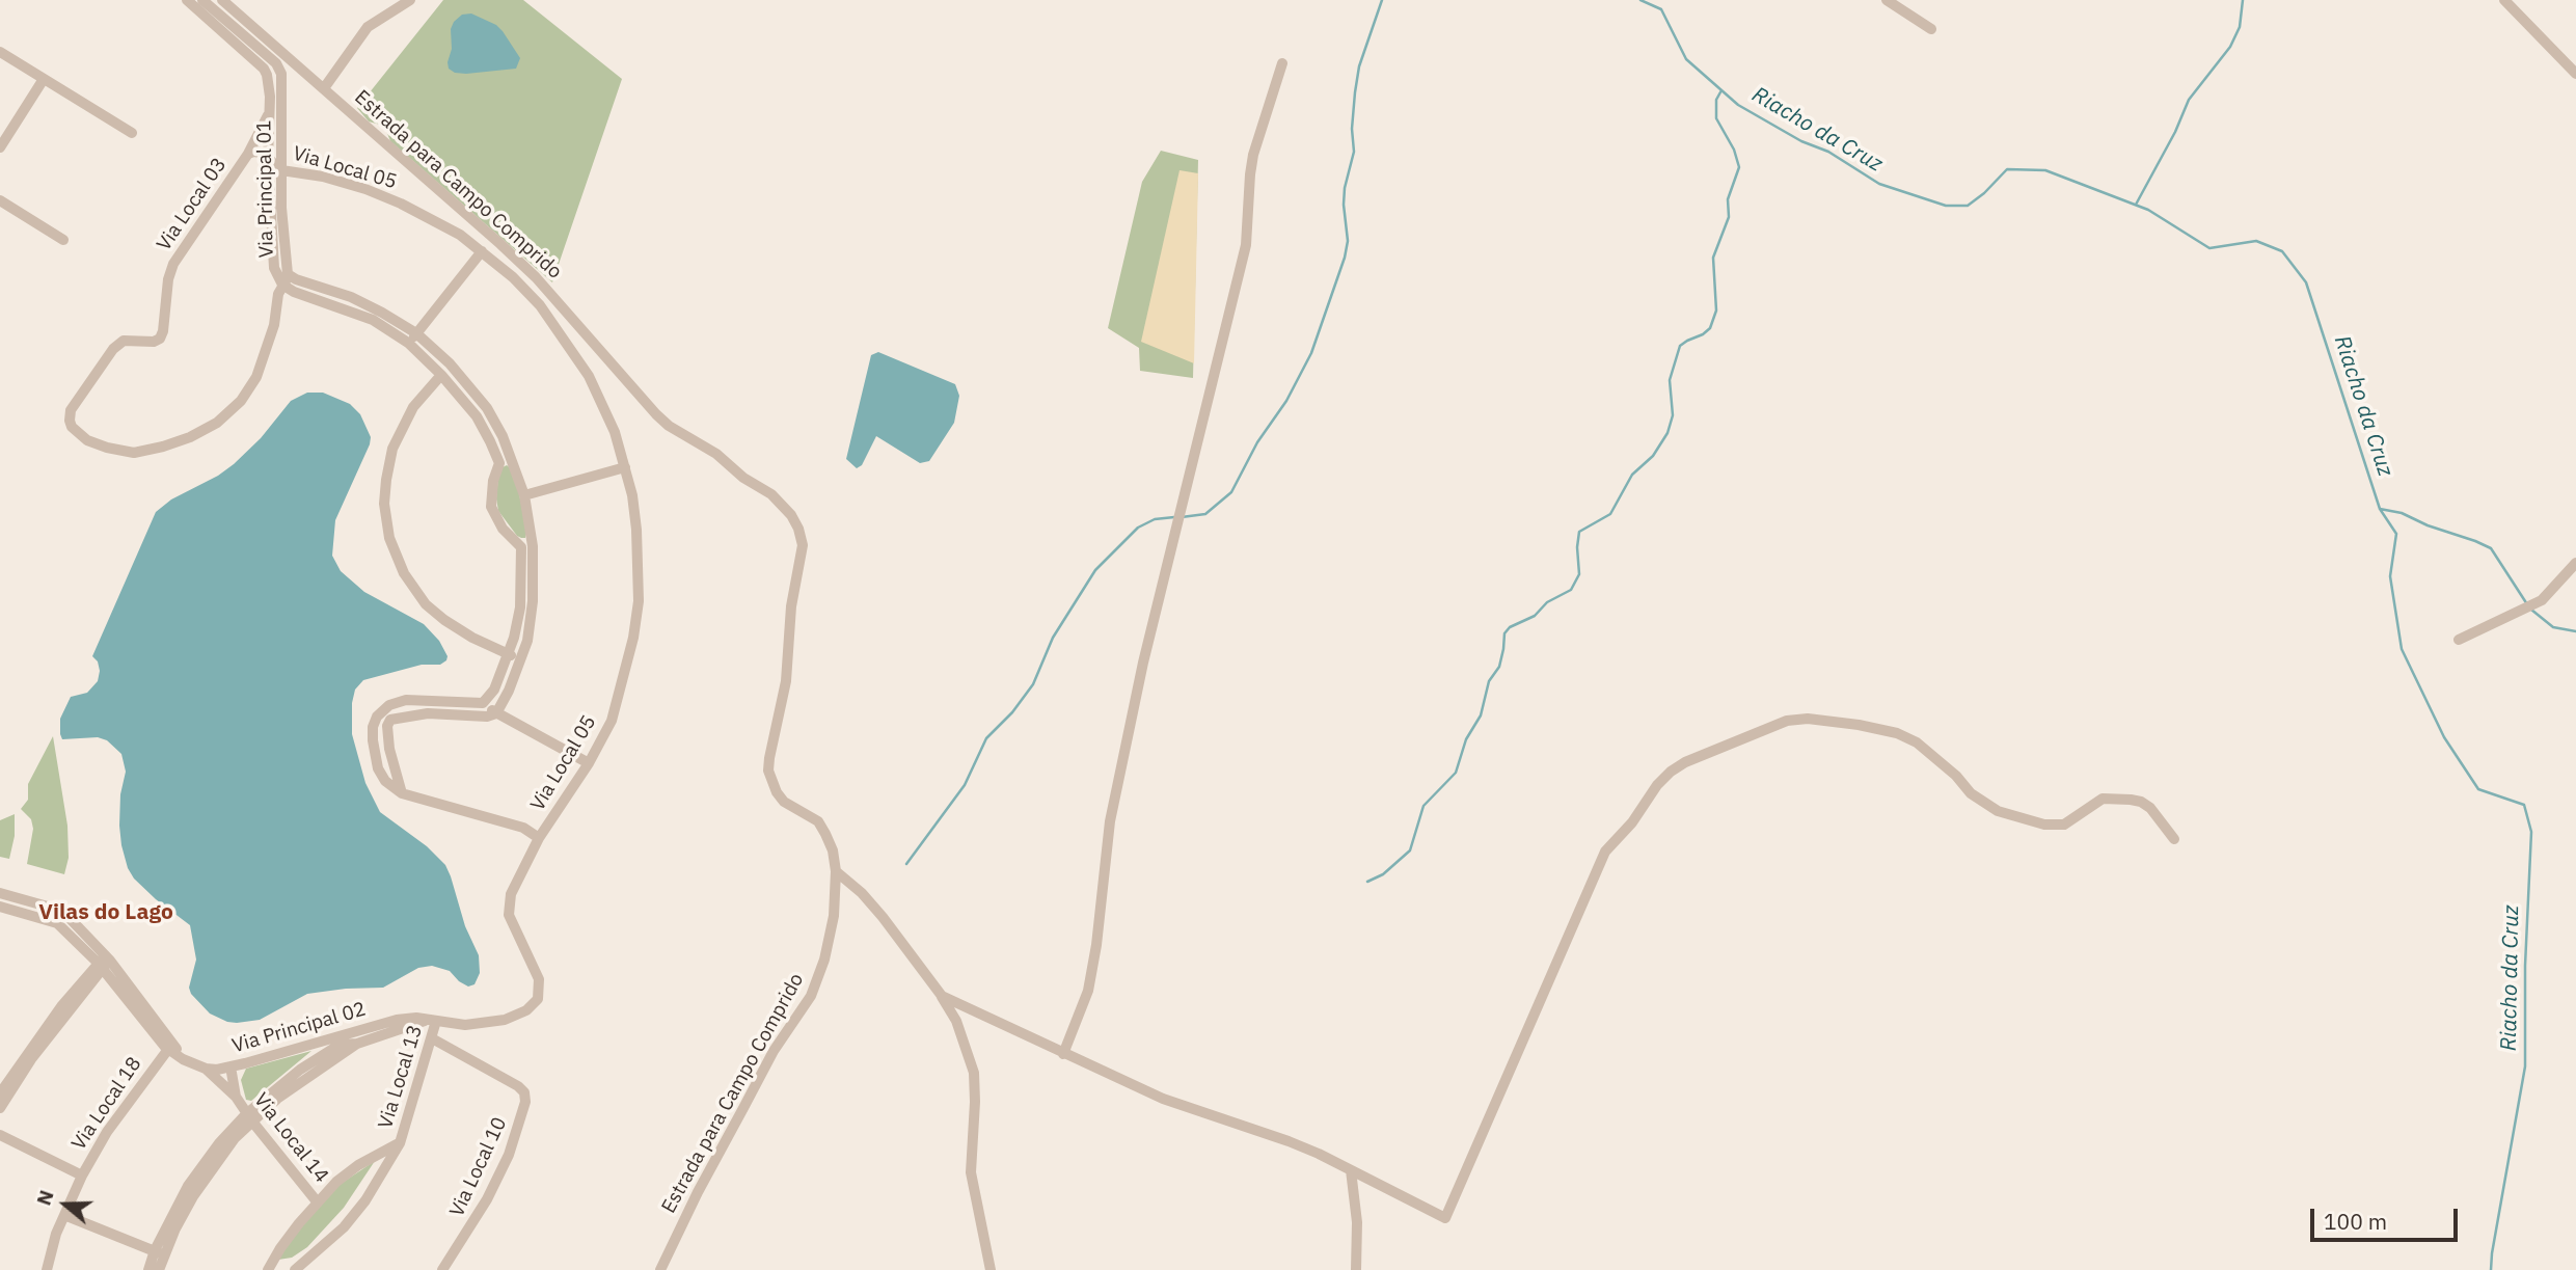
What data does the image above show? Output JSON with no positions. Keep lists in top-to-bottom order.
{
  "streets": {
    "street": [
      "Via Local 05",
      "Estrada para Campo Comprido",
      "Via Principal 01",
      "Via Local 03",
      "Via Principal 02",
      "Via Local 13",
      "Via Local 18",
      "Via Local 14",
      "Via Local 10"
    ]
  },
  "crossings": [
    ["Via Local 05", "Via Principal 01"],
    ["Via Local 05", "Via Local 03"],
    ["Via Principal 01", "Via Local 03"],
    ["Via Principal 02", "Via Local 13"],
    ["Via Principal 02", "Via Local 18"],
    ["Via Principal 02", "Via Local 14"],
    ["Via Local 13", "Via Local 10"]
  ],
  "districts": ["Vilas do Lago"],
  "water": ["Riacho da Cruz"],
  "scale_bar": "100 m",
  "north": "left"
}
